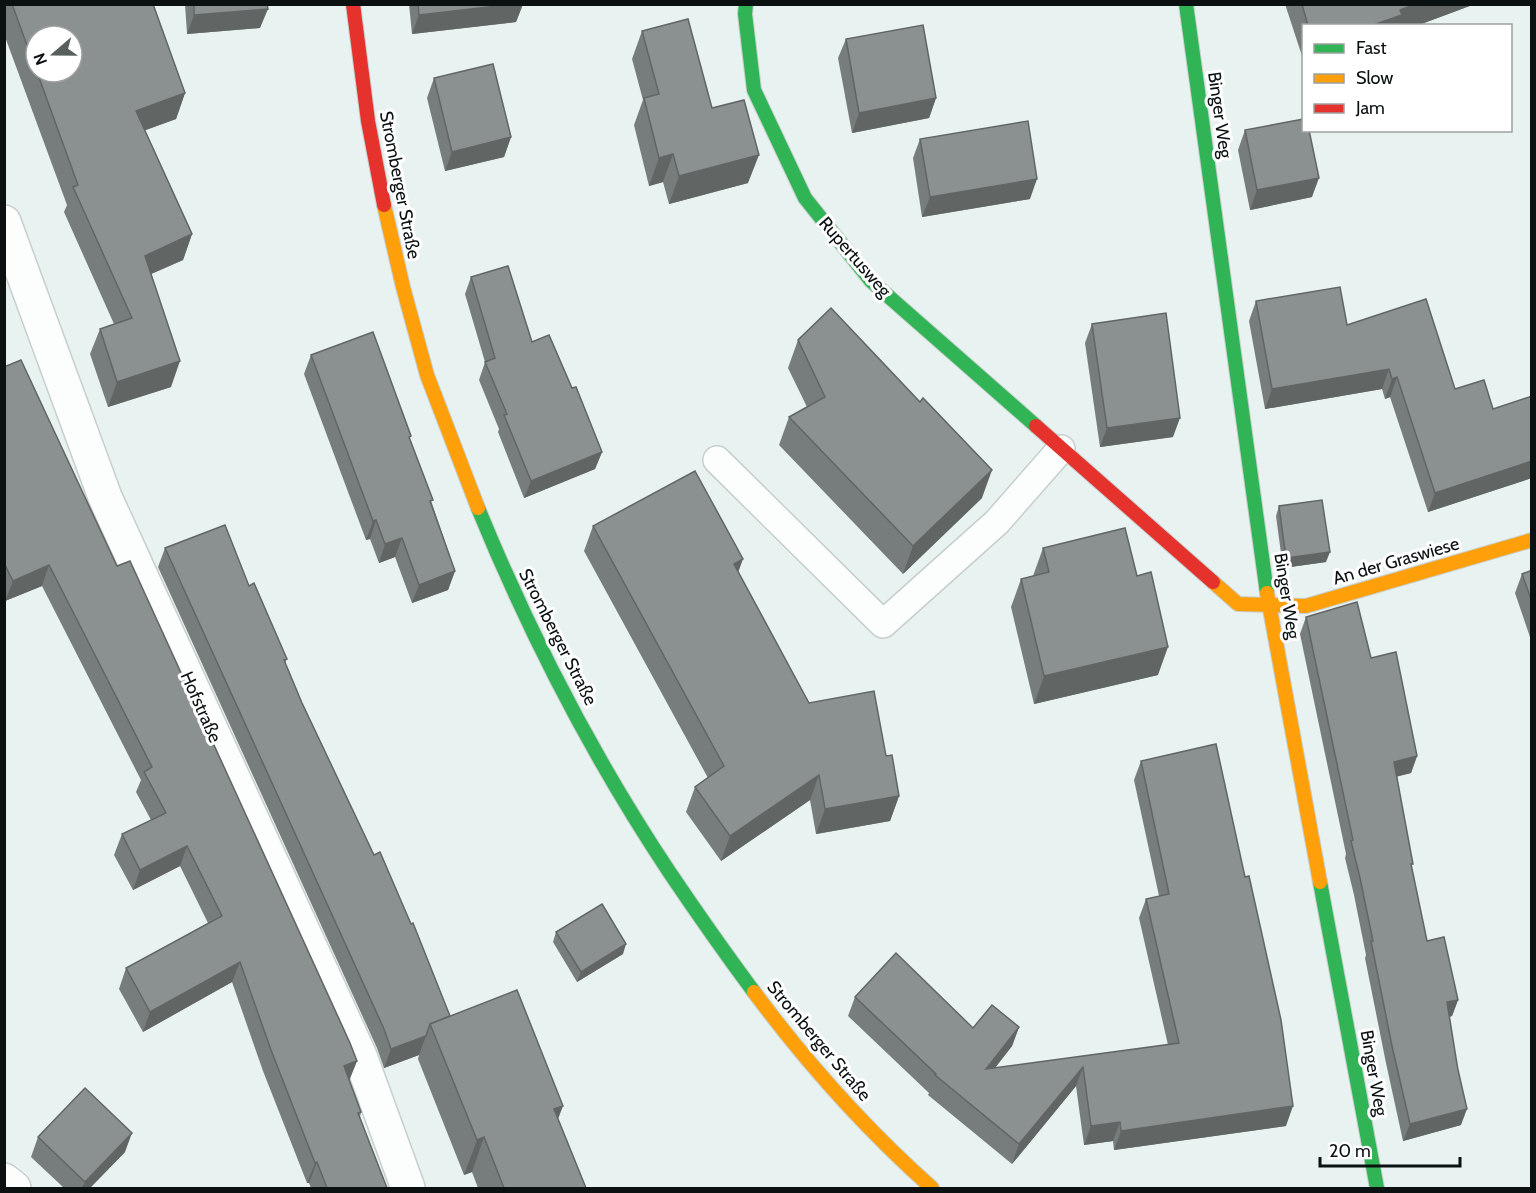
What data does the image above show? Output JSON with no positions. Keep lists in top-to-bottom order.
{
  "streets": {
    "street": [
      "Binger Weg",
      "Stromberger Straße",
      "Rupertusweg",
      "An der Graswiese",
      "Hofstraße"
    ]
  },
  "crossings": [
    ["Binger Weg", "Rupertusweg"],
    ["Binger Weg", "An der Graswiese"],
    ["Rupertusweg", "An der Graswiese"]
  ],
  "legend": ["Fast", "Slow", "Jam"],
  "scale_bar": "20 m",
  "north": "left"
}
